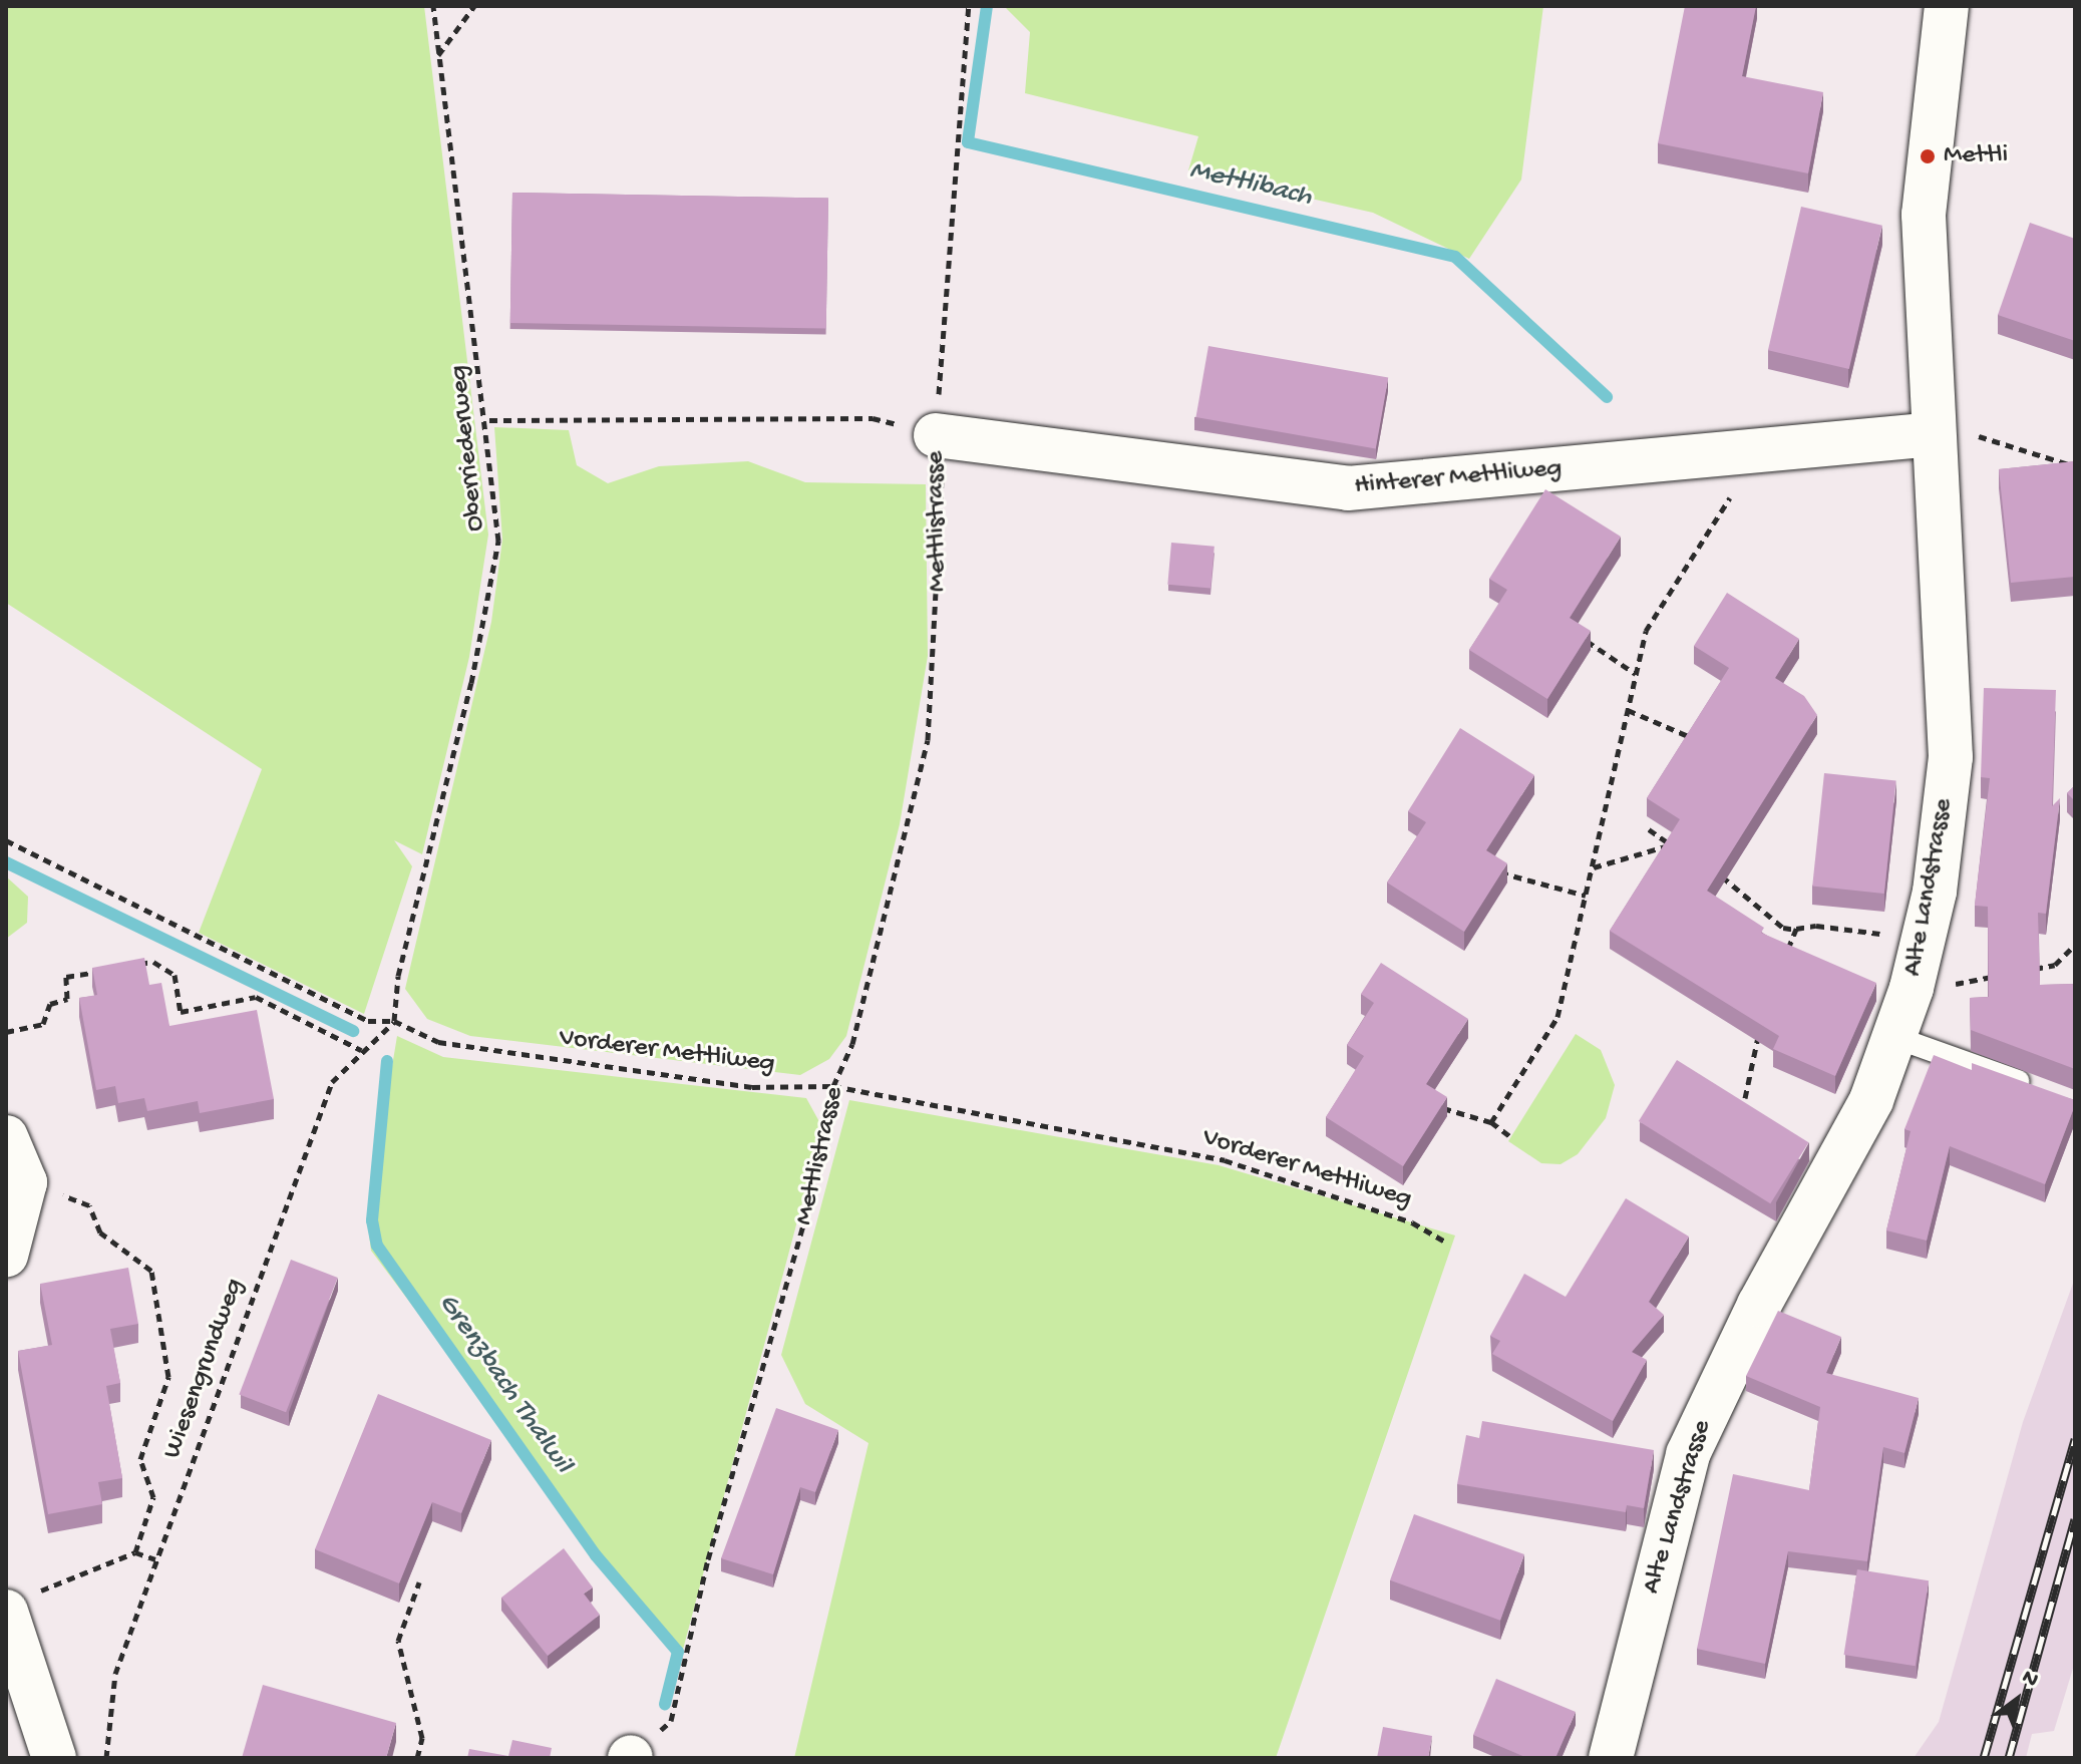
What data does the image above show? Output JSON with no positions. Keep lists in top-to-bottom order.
{
  "streets": {
    "main road": ["Hinterer Mettliweg", "Alte Landstrasse"],
    "path": [
      "Oberriederweg",
      "Mettlistrasse",
      "Vorderer Mettliweg",
      "Wiesengrundweg"
    ]
  },
  "crossings": [
    ["Oberriederweg", "Vorderer Mettliweg"],
    ["Oberriederweg", "Wiesengrundweg"],
    ["Hinterer Mettliweg", "Mettlistrasse"],
    ["Hinterer Mettliweg", "Alte Landstrasse"],
    ["Mettlistrasse", "Vorderer Mettliweg"],
    ["Vorderer Mettliweg", "Wiesengrundweg"]
  ],
  "water": ["Mettlibach", "Grenzbach Thalwil"],
  "places": ["Mettli"],
  "north": "top right"
}
